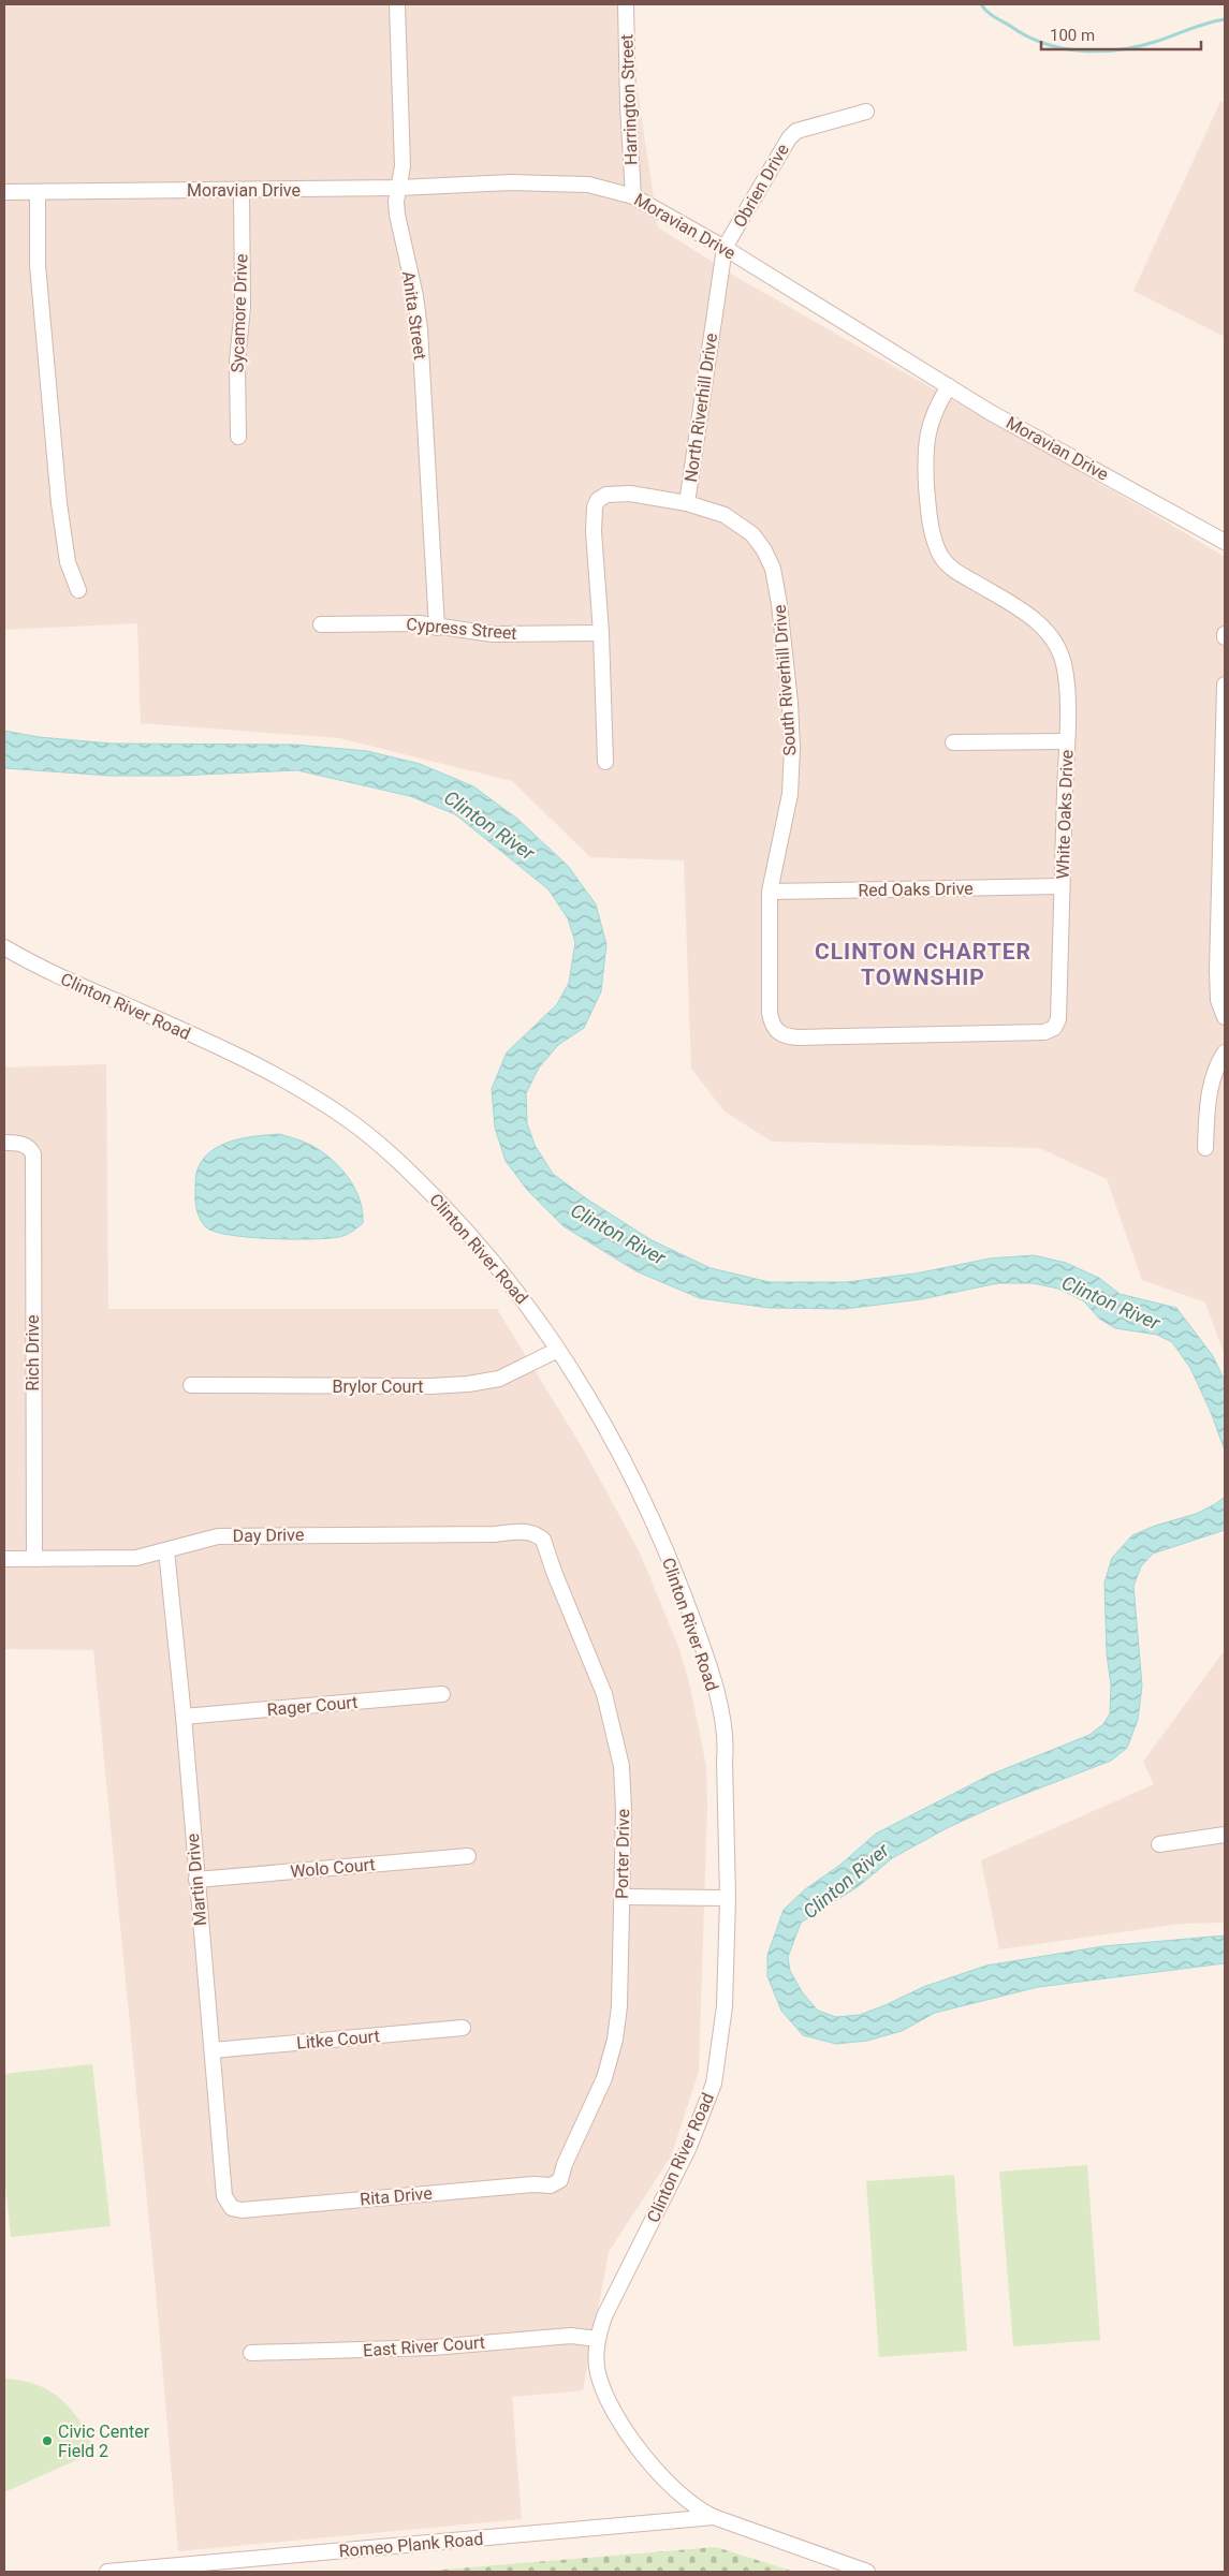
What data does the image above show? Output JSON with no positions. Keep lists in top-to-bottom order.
{
  "streets": {
    "street": [
      "Harrington Street",
      "Obrien Drive",
      "Moravian Drive",
      "Sycamore Drive",
      "Anita Street",
      "North Riverhill Drive",
      "Cypress Street",
      "South Riverhill Drive",
      "White Oaks Drive",
      "Red Oaks Drive",
      "Clinton River Road",
      "Rich Drive",
      "Brylor Court",
      "Day Drive",
      "Rager Court",
      "Porter Drive",
      "Wolo Court",
      "Martin Drive",
      "Litke Court",
      "Rita Drive",
      "East River Court",
      "Romeo Plank Road"
    ]
  },
  "crossings": [
    ["Harrington Street", "Moravian Drive"],
    ["Obrien Drive", "Moravian Drive"],
    ["Obrien Drive", "North Riverhill Drive"],
    ["Moravian Drive", "Sycamore Drive"],
    ["Moravian Drive", "Anita Street"],
    ["Moravian Drive", "North Riverhill Drive"],
    ["Moravian Drive", "White Oaks Drive"],
    ["Anita Street", "Cypress Street"],
    ["North Riverhill Drive", "Cypress Street"],
    ["North Riverhill Drive", "South Riverhill Drive"],
    ["South Riverhill Drive", "White Oaks Drive"],
    ["South Riverhill Drive", "Red Oaks Drive"],
    ["White Oaks Drive", "Red Oaks Drive"],
    ["Clinton River Road", "Brylor Court"],
    ["Clinton River Road", "East River Court"],
    ["Clinton River Road", "Romeo Plank Road"],
    ["Rich Drive", "Day Drive"],
    ["Day Drive", "Porter Drive"],
    ["Day Drive", "Martin Drive"],
    ["Rager Court", "Martin Drive"],
    ["Porter Drive", "Rita Drive"],
    ["Wolo Court", "Martin Drive"],
    ["Martin Drive", "Litke Court"],
    ["Martin Drive", "Rita Drive"]
  ],
  "districts": ["CLINTON CHARTER TOWNSHIP"],
  "water": ["Clinton River"],
  "places": ["Civic Center Field 2"],
  "scale_bar": "100 m"
}
